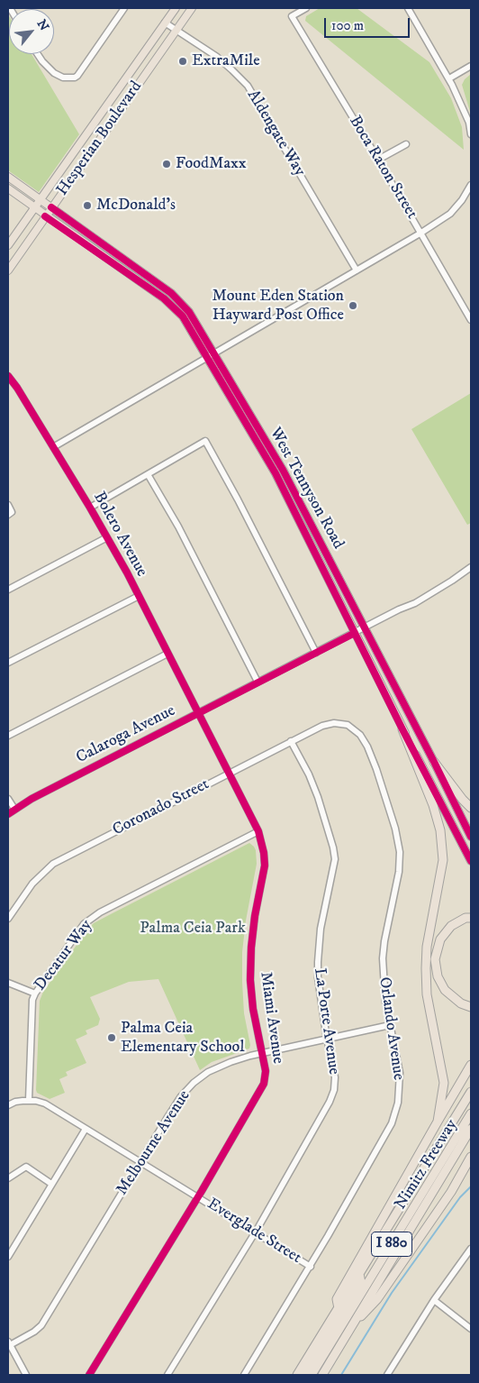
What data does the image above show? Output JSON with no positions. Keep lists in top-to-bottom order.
{
  "streets": {
    "highway": ["Nimitz Freeway", "I 880"],
    "main road": ["Hesperian Boulevard", "West Tennyson Road"],
    "street": [
      "Aldengate Way",
      "Boca Raton Street",
      "Bolero Avenue",
      "Calaroga Avenue",
      "Coronado Street",
      "Decatur Way",
      "Miami Avenue",
      "La Porte Avenue",
      "Orlando Avenue",
      "Melbourne Avenue",
      "Everglade Street"
    ]
  },
  "crossings": [
    ["Aldengate Way", "Hesperian Boulevard"],
    ["Hesperian Boulevard", "West Tennyson Road"],
    ["West Tennyson Road", "Calaroga Avenue"],
    ["Bolero Avenue", "Calaroga Avenue"],
    ["Bolero Avenue", "Miami Avenue"],
    ["Calaroga Avenue", "Miami Avenue"],
    ["Coronado Street", "Miami Avenue"],
    ["Coronado Street", "La Porte Avenue"],
    ["Coronado Street", "Orlando Avenue"],
    ["Decatur Way", "Miami Avenue"],
    ["Decatur Way", "Everglade Street"],
    ["Miami Avenue", "Melbourne Avenue"],
    ["Miami Avenue", "Everglade Street"],
    ["La Porte Avenue", "Melbourne Avenue"],
    ["La Porte Avenue", "Everglade Street"],
    ["Orlando Avenue", "Melbourne Avenue"],
    ["Orlando Avenue", "Everglade Street"],
    ["Melbourne Avenue", "Everglade Street"],
    ["Nimitz Freeway", "I 880"]
  ],
  "parks": ["Palma Ceia Park"],
  "places": [
    "ExtraMile",
    "FoodMaxx",
    "McDonald's",
    "Mount Eden Station Hayward Post Office",
    "Palma Ceia Elementary School"
  ],
  "scale_bar": "100 m",
  "north": "top right"
}
